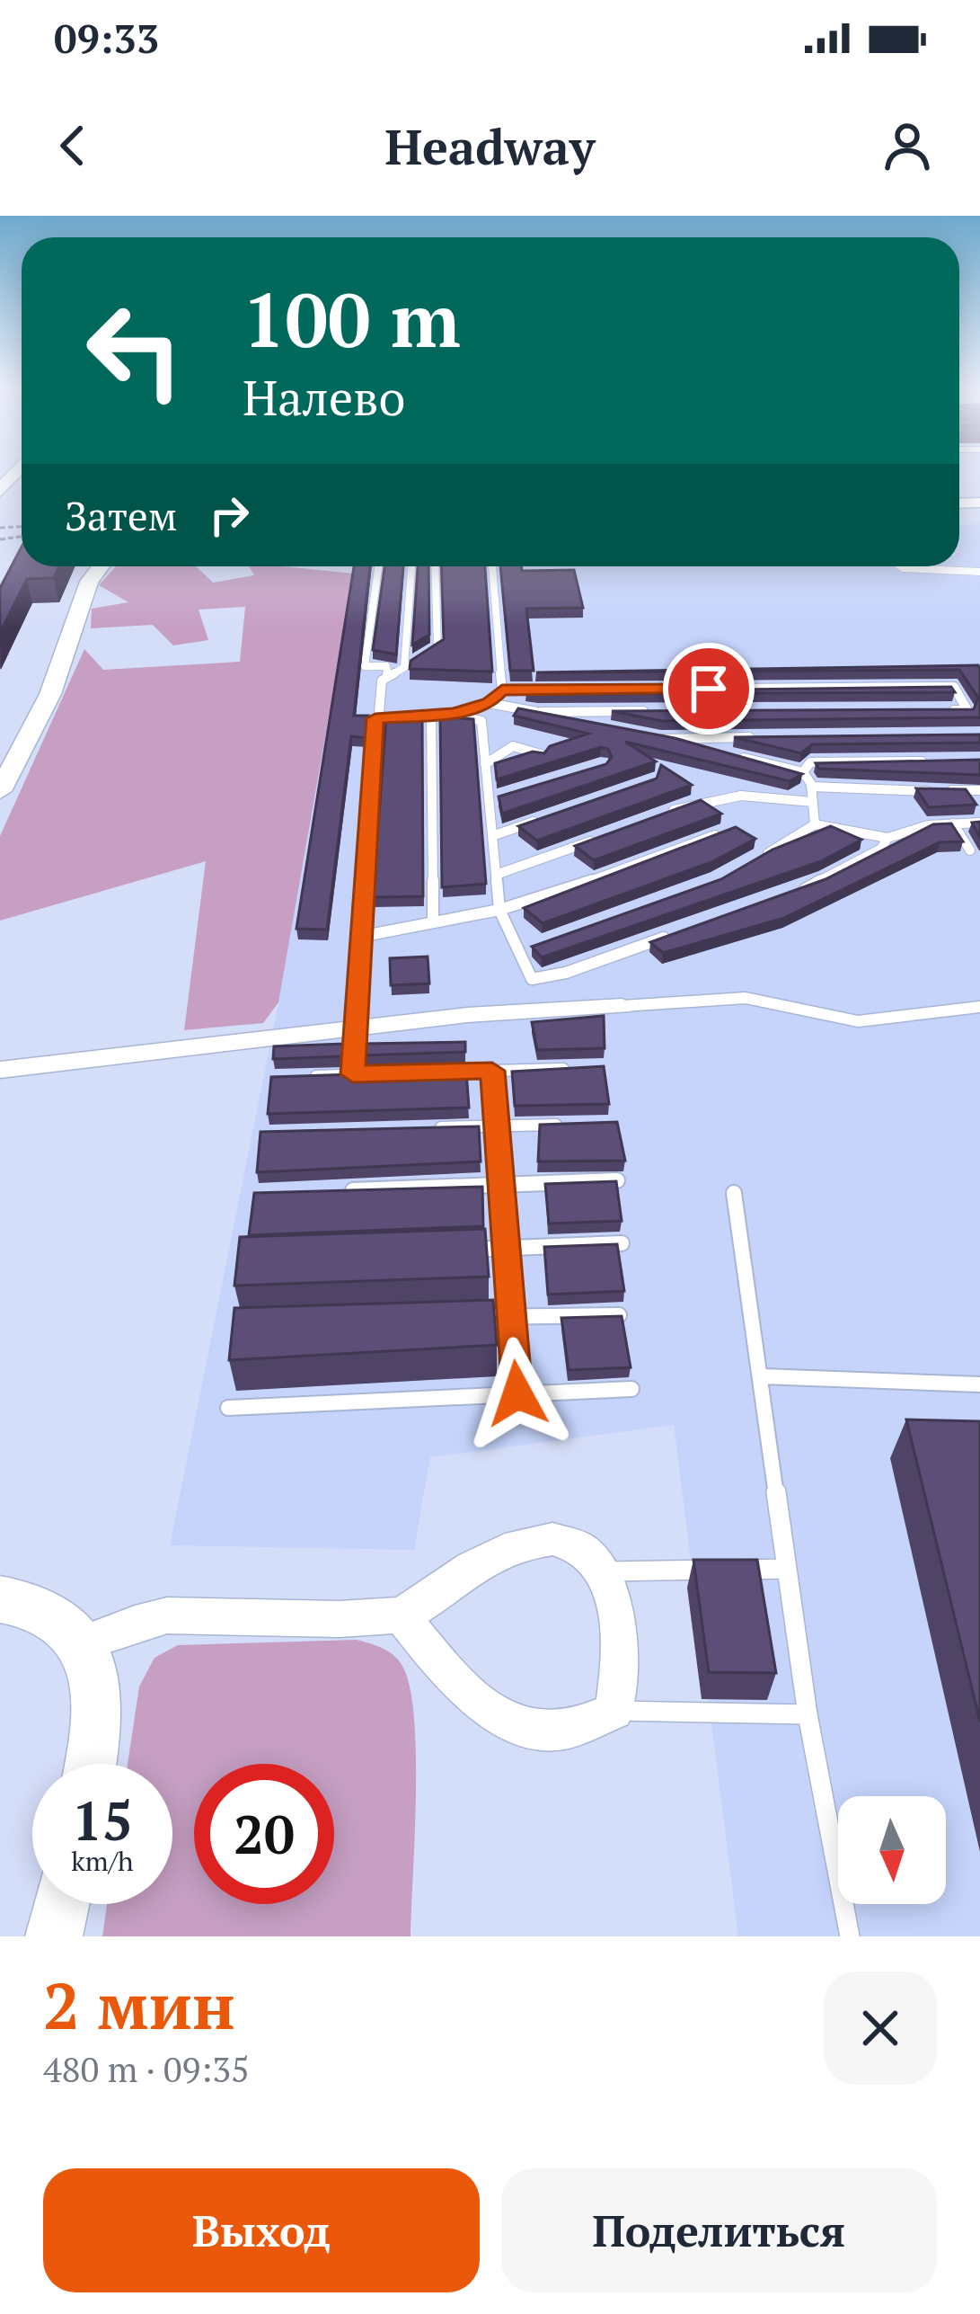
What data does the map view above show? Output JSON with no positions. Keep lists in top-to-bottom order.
{
  "north": "bottom",
  "page": {
    "status": "09:33",
    "header": "Headway",
    "turn": ["100 m", "Налево"],
    "then": "Затем",
    "speed": "15 km/h",
    "limit": "20",
    "heading": ["2 мин", "480 m · 09:35"],
    "buttons": ["Выход", "Поделиться"]
  }
}
